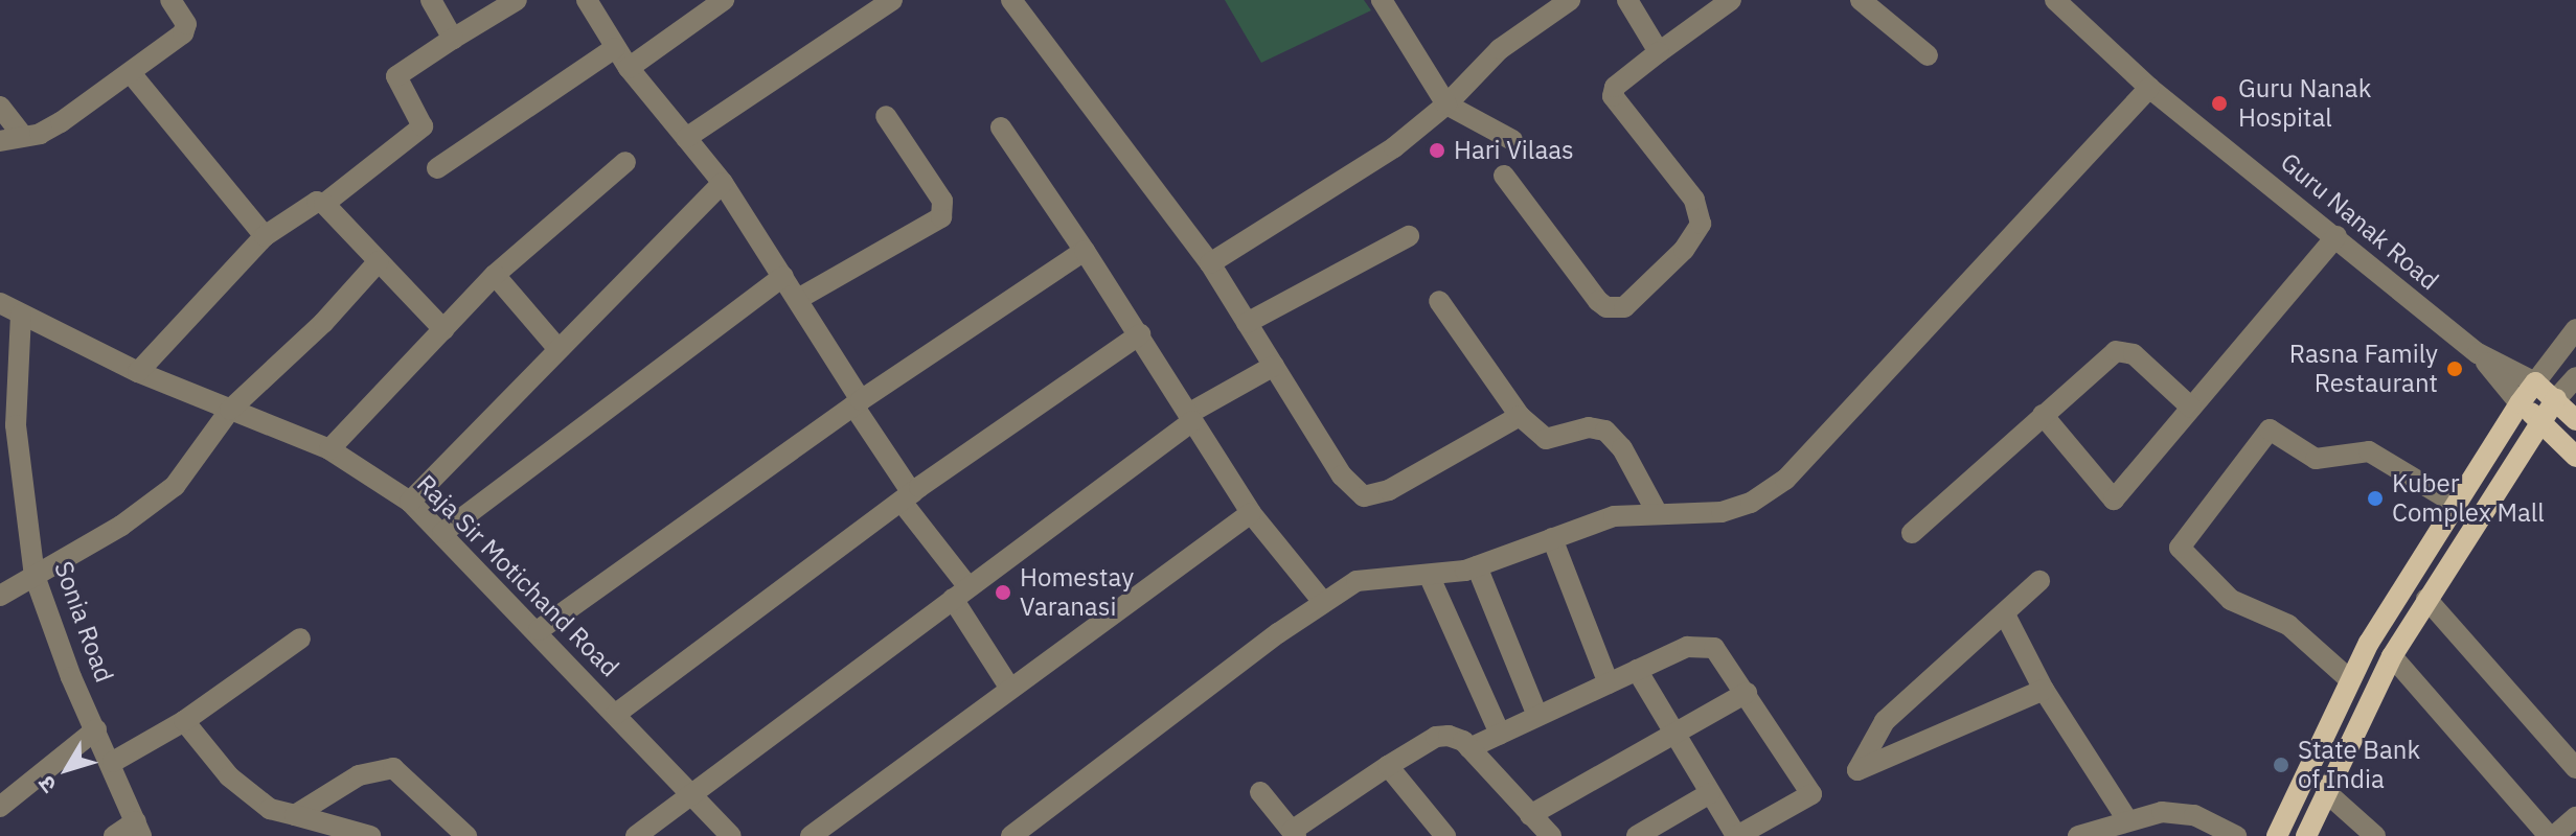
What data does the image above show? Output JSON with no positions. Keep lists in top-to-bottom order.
{
  "streets": {
    "main road": ["Guru Nanak Road"],
    "street": ["Raja Sir Motichand Road", "Sonia Road"]
  },
  "crossings": [
    ["Raja Sir Motichand Road", "Sonia Road"]
  ],
  "places": [
    "Guru Nanak Hospital",
    "Hari Vilaas",
    "Rasna Family Restaurant",
    "Kuber Complex Mall",
    "Homestay Varanasi",
    "State Bank of India"
  ],
  "north": "bottom left"
}
